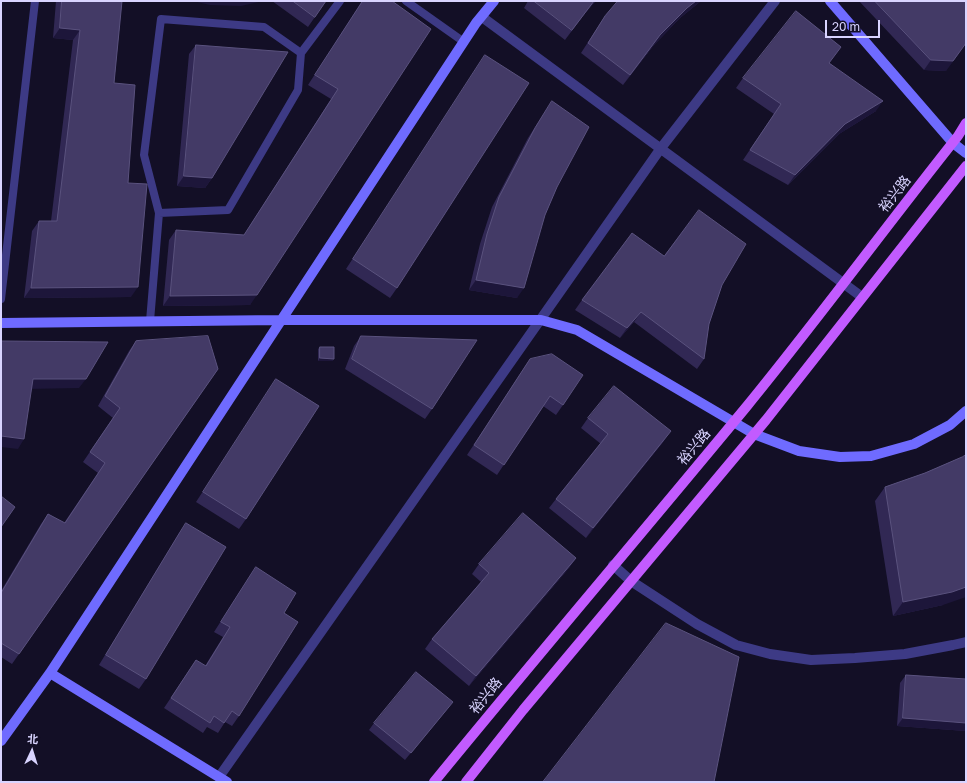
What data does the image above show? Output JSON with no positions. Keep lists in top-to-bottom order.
{
  "streets": {
    "main road": ["裕兴路"]
  },
  "scale_bar": "20 m",
  "north": "top"
}
